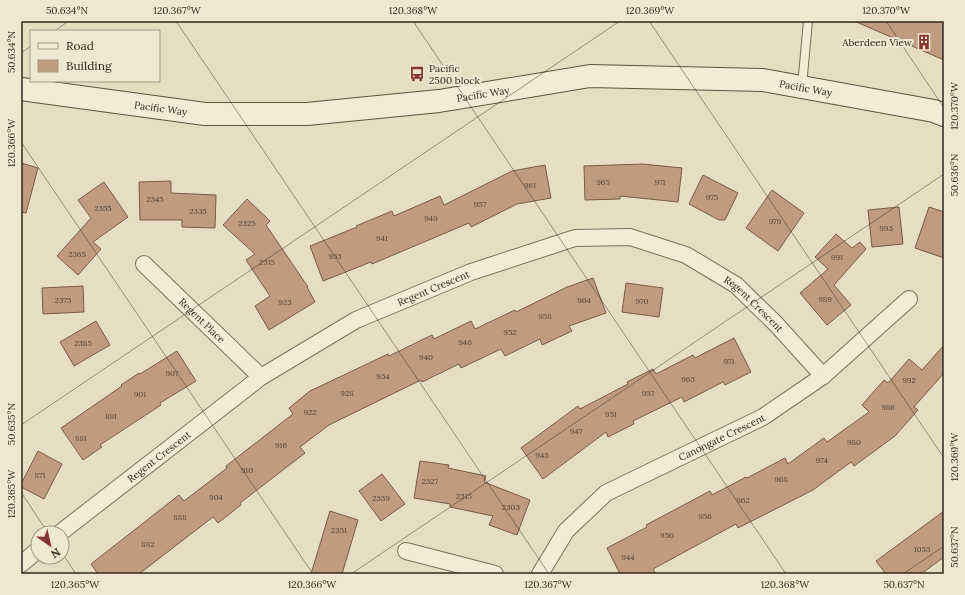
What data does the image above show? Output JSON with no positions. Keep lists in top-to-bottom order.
{
  "streets": {
    "street": [
      "Pacific Way",
      "Regent Crescent",
      "Regent Place",
      "Canongate Crescent"
    ]
  },
  "crossings": [
    ["Regent Crescent", "Regent Place"],
    ["Regent Crescent", "Canongate Crescent"]
  ],
  "places": {
    "building": ["Aberdeen View"],
    "bus stop": ["Pacific 2500 block"]
  },
  "house_numbers": [
    "965",
    "971",
    "961",
    "975",
    "2345",
    "957",
    "2355",
    "2335",
    "949",
    "979",
    "2325",
    "993",
    "941",
    "2365",
    "953",
    "991",
    "2315",
    "989",
    "2375",
    "964",
    "970",
    "923",
    "958",
    "952",
    "946",
    "2385",
    "940",
    "971",
    "907",
    "934",
    "963",
    "992",
    "928",
    "957",
    "901",
    "986",
    "922",
    "951",
    "891",
    "947",
    "881",
    "980",
    "916",
    "943",
    "974",
    "910",
    "871",
    "968",
    "2327",
    "2315",
    "904",
    "2339",
    "962",
    "2303",
    "956",
    "888",
    "2351",
    "950",
    "882",
    "1055",
    "944"
  ],
  "legend": ["Road", "Building"],
  "north": "bottom right",
  "coordinates": [
    "50.634°N",
    "120.367°W",
    "120.368°W",
    "120.369°W",
    "120.370°W",
    "120.366°W",
    "50.636°N",
    "50.635°N",
    "120.365°W",
    "50.637°N"
  ]
}
